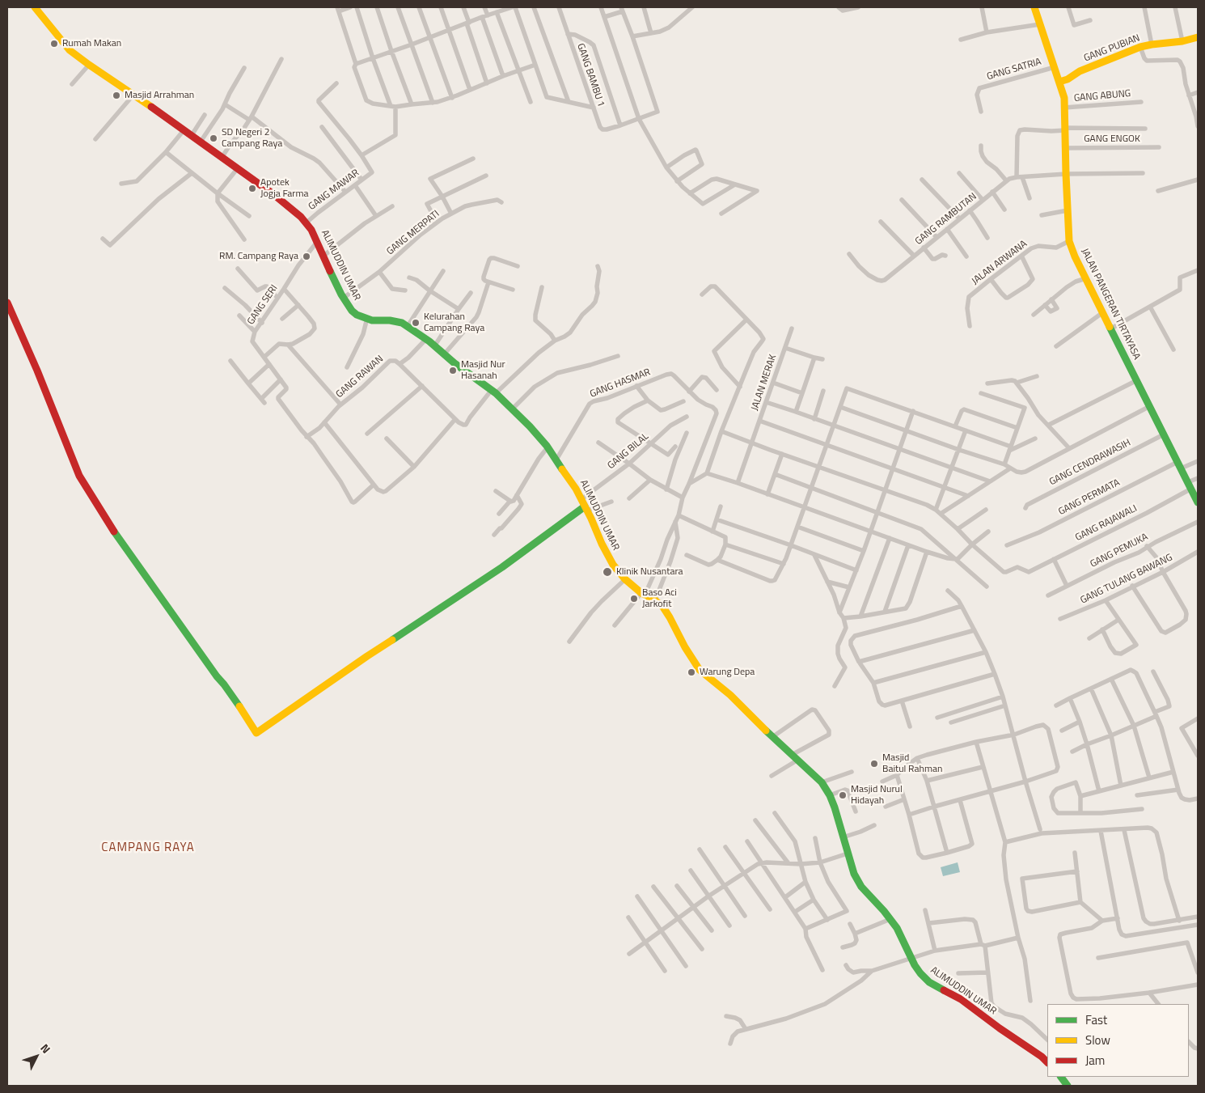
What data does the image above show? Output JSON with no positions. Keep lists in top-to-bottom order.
{
  "streets": {
    "street": [
      "GANG PUBIAN",
      "GANG SATRIA",
      "GANG BAMBU 1",
      "GANG ABUNG",
      "GANG ENGOK",
      "GANG MAWAR",
      "GANG RAMBUTAN",
      "GANG MERPATI",
      "JALAN ARWANA",
      "ALIMUDDIN UMAR",
      "JALAN PANGERAN TIRTAYASA",
      "GANG SERI",
      "GANG RAWAN",
      "JALAN MERAK",
      "GANG HASMAR",
      "GANG BILAL",
      "GANG CENDRAWASIH",
      "GANG PERMATA",
      "GANG RAJAWALI",
      "GANG PEMUKA",
      "GANG TULANG BAWANG"
    ]
  },
  "crossings": [
    ["GANG PUBIAN", "JALAN PANGERAN TIRTAYASA"],
    ["GANG SATRIA", "JALAN PANGERAN TIRTAYASA"],
    ["GANG ABUNG", "JALAN PANGERAN TIRTAYASA"],
    ["GANG ENGOK", "JALAN PANGERAN TIRTAYASA"],
    ["GANG MAWAR", "ALIMUDDIN UMAR"],
    ["GANG RAMBUTAN", "JALAN PANGERAN TIRTAYASA"],
    ["GANG MERPATI", "ALIMUDDIN UMAR"],
    ["JALAN ARWANA", "JALAN PANGERAN TIRTAYASA"],
    ["ALIMUDDIN UMAR", "GANG SERI"],
    ["ALIMUDDIN UMAR", "GANG RAWAN"],
    ["ALIMUDDIN UMAR", "GANG HASMAR"],
    ["ALIMUDDIN UMAR", "GANG BILAL"],
    ["JALAN PANGERAN TIRTAYASA", "GANG CENDRAWASIH"],
    ["JALAN PANGERAN TIRTAYASA", "GANG PERMATA"],
    ["JALAN PANGERAN TIRTAYASA", "GANG RAJAWALI"]
  ],
  "districts": ["CAMPANG RAYA"],
  "places": [
    "Rumah Makan",
    "Masjid Arrahman",
    "SD Negeri 2 Campang Raya",
    "Apotek Jogja Farma",
    "RM. Campang Raya",
    "Kelurahan Campang Raya",
    "Masjid Nur Hasanah",
    "Klinik Nusantara",
    "Baso Aci Jarkofit",
    "Warung Depa",
    "Masjid Baitul Rahman",
    "Masjid Nurul Hidayah"
  ],
  "legend": ["Fast", "Slow", "Jam"],
  "north": "top right"
}
